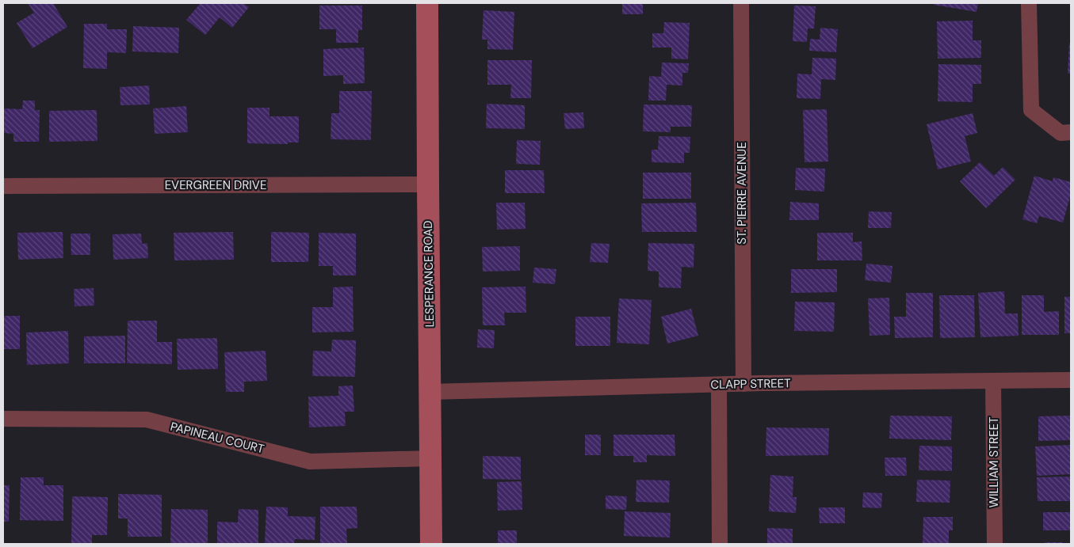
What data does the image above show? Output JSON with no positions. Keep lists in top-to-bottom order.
{
  "streets": {
    "main road": ["LESPERANCE ROAD"],
    "street": [
      "EVERGREEN DRIVE",
      "ST. PIERRE AVENUE",
      "CLAPP STREET",
      "PAPINEAU COURT",
      "WILLIAM STREET"
    ]
  },
  "crossings": [
    ["EVERGREEN DRIVE", "LESPERANCE ROAD"],
    ["ST. PIERRE AVENUE", "CLAPP STREET"],
    ["LESPERANCE ROAD", "CLAPP STREET"],
    ["LESPERANCE ROAD", "PAPINEAU COURT"],
    ["CLAPP STREET", "WILLIAM STREET"]
  ]
}
